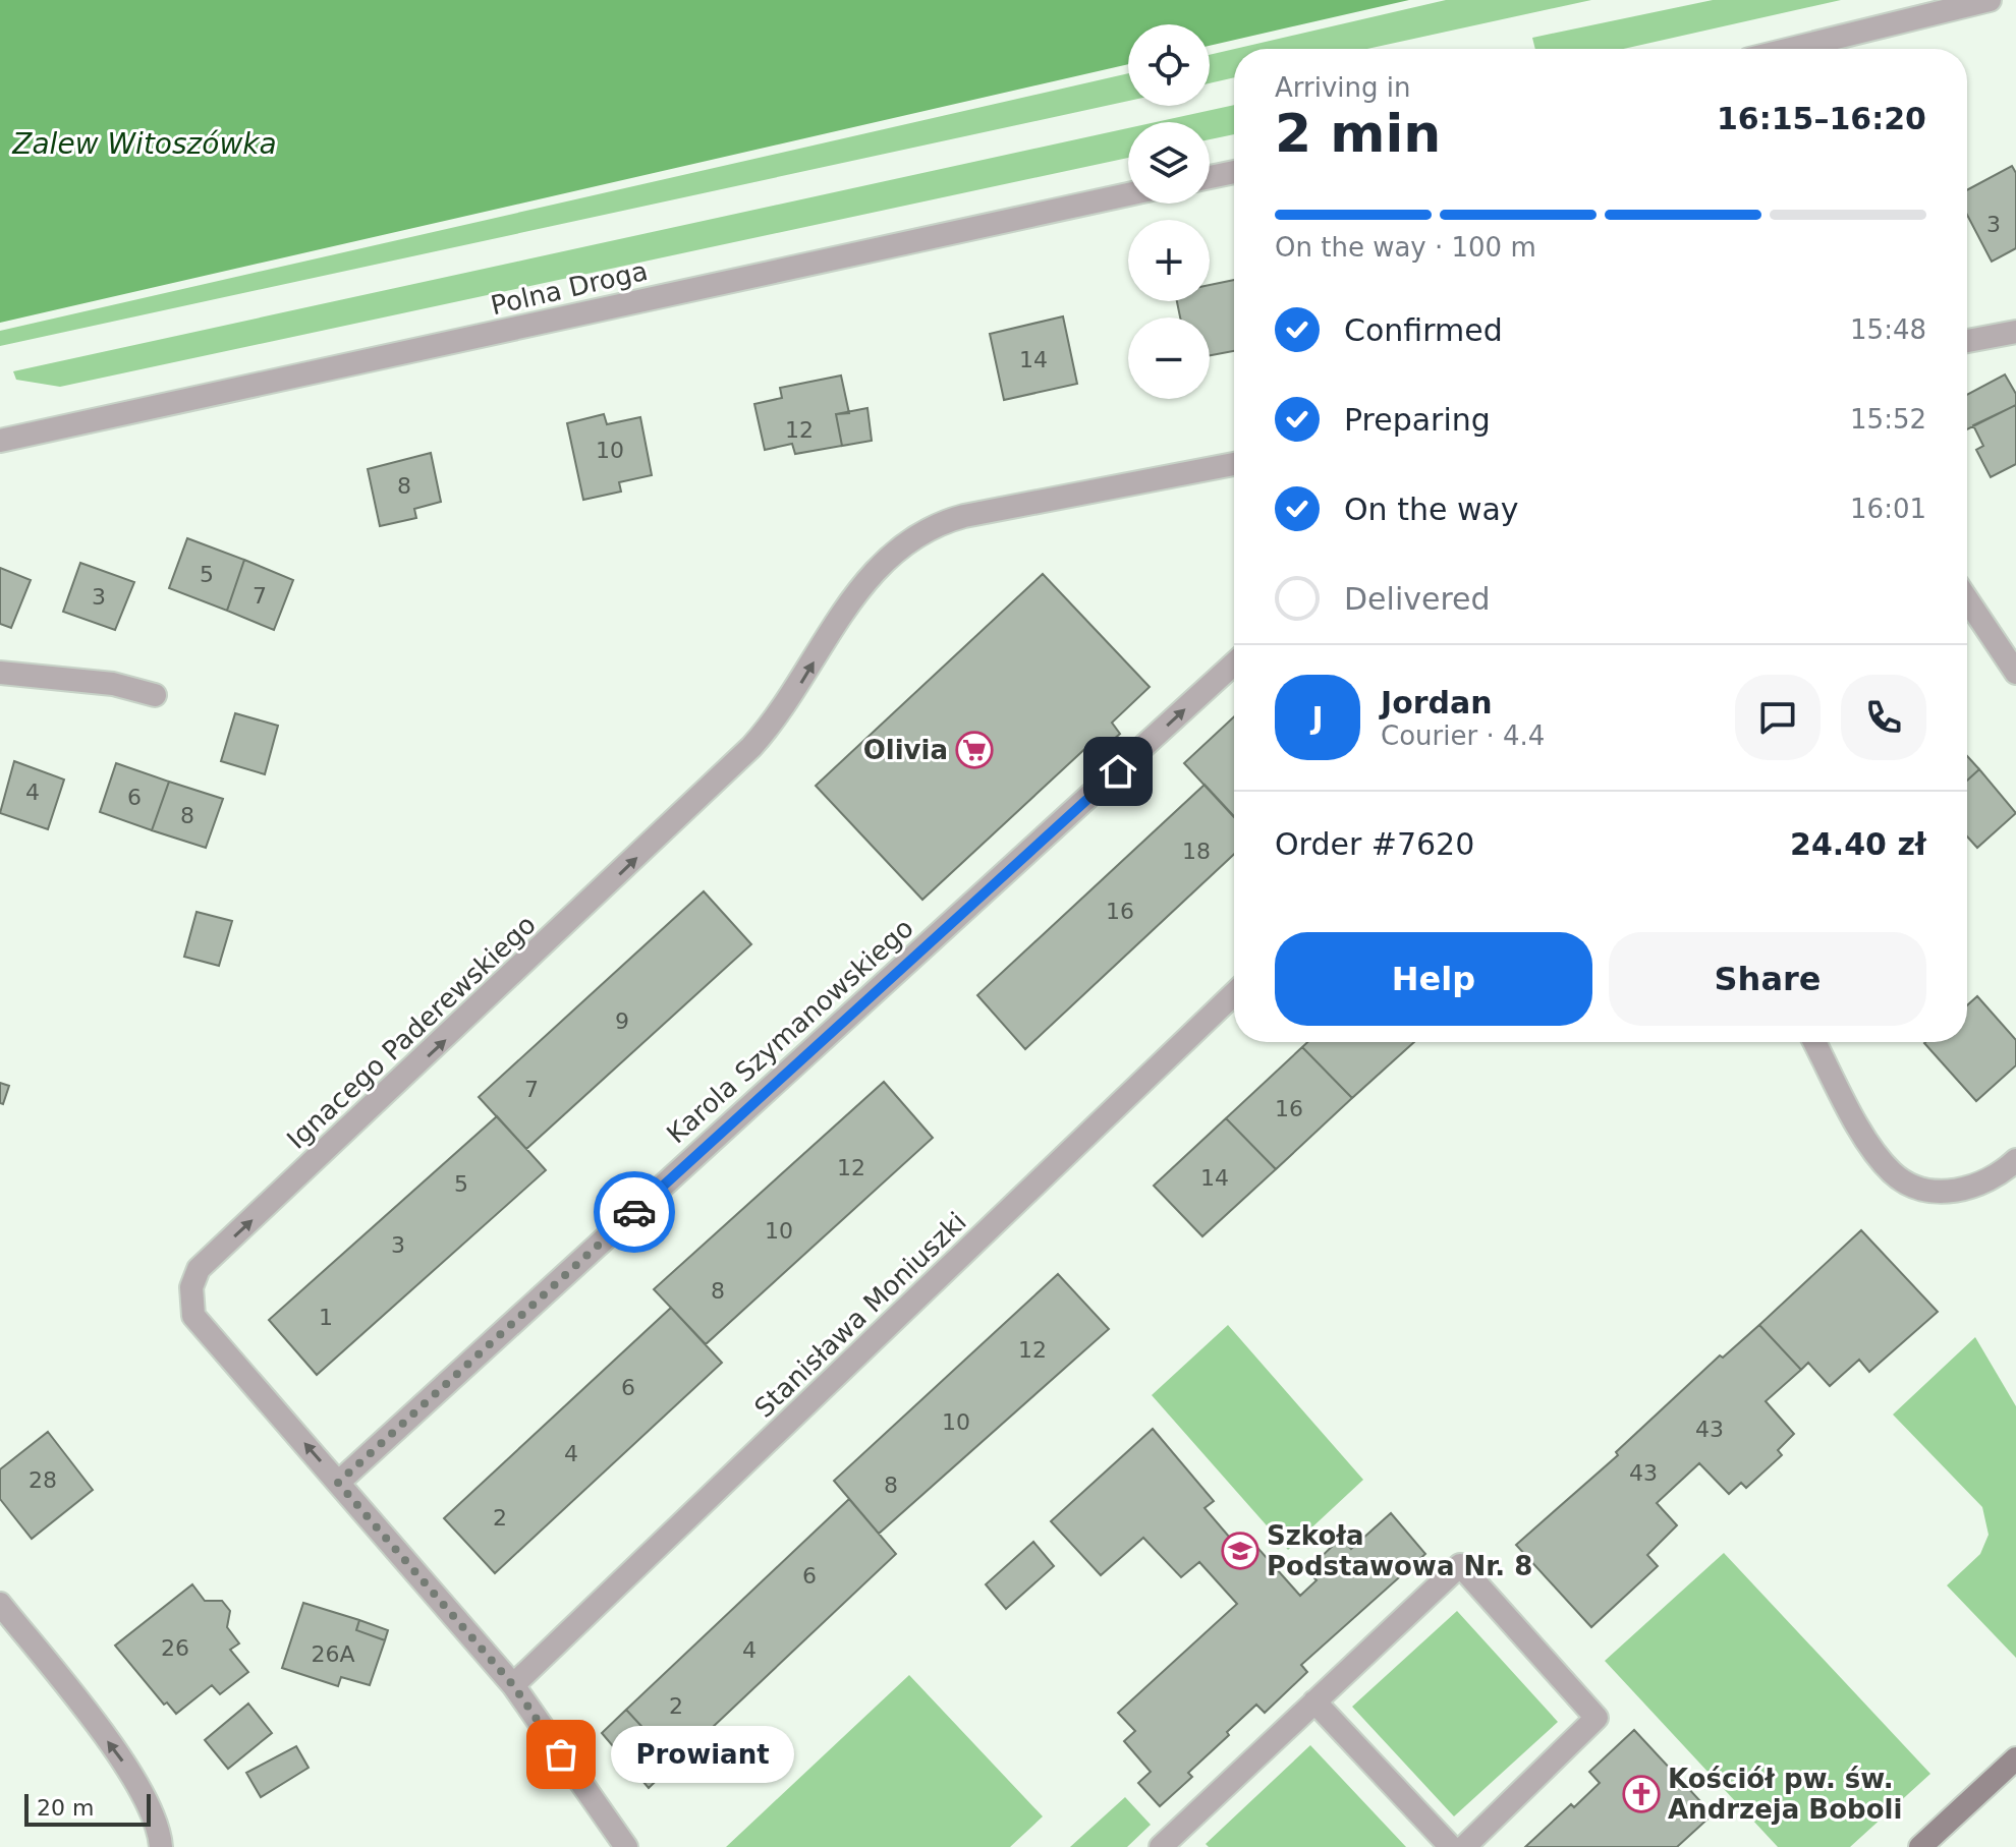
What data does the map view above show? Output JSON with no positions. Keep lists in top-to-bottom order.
{
  "streets": {
    "street": [
      "Polna Droga",
      "Karola Szymanowskiego",
      "Ignacego Paderewskiego",
      "Stanisława Moniuszki"
    ]
  },
  "crossings": [
    ["Karola Szymanowskiego", "Ignacego Paderewskiego"],
    ["Ignacego Paderewskiego", "Stanisława Moniuszki"]
  ],
  "one_way": ["Karola Szymanowskiego", "Ignacego Paderewskiego"],
  "water": ["Zalew Witoszówka"],
  "places": {
    "supermarket": ["Olivia"],
    "school or university": ["Szkoła Podstawowa Nr. 8"],
    "other": ["Prowiant"],
    "church": ["Kościół pw. św. Andrzeja Boboli"]
  },
  "house_numbers": [
    "3",
    "14",
    "12",
    "10",
    "8",
    "5",
    "7",
    "3",
    "4",
    "6",
    "8",
    "18",
    "16",
    "9",
    "7",
    "16",
    "12",
    "14",
    "5",
    "10",
    "3",
    "8",
    "1",
    "12",
    "6",
    "10",
    "43",
    "4",
    "43",
    "28",
    "8",
    "2",
    "6",
    "26",
    "4",
    "26A",
    "2"
  ],
  "scale_bar": "20 m",
  "page": {
    "map_buttons": ["+", "−"],
    "heading": ["2 min", "Arriving in", "16:15–16:20"],
    "panel": [
      "Jordan",
      "Courier · 4.4",
      "Order #7620",
      "24.40 zł"
    ],
    "bar": "On the way · 100 m",
    "list": [
      ["Confirmed", "15:48"],
      ["Preparing", "15:52"],
      ["On the way", "16:01"],
      "Delivered"
    ],
    "round": "J",
    "buttons": ["Help", "Share"],
    "bubble": "Prowiant",
    "scale": "20 m"
  }
}
